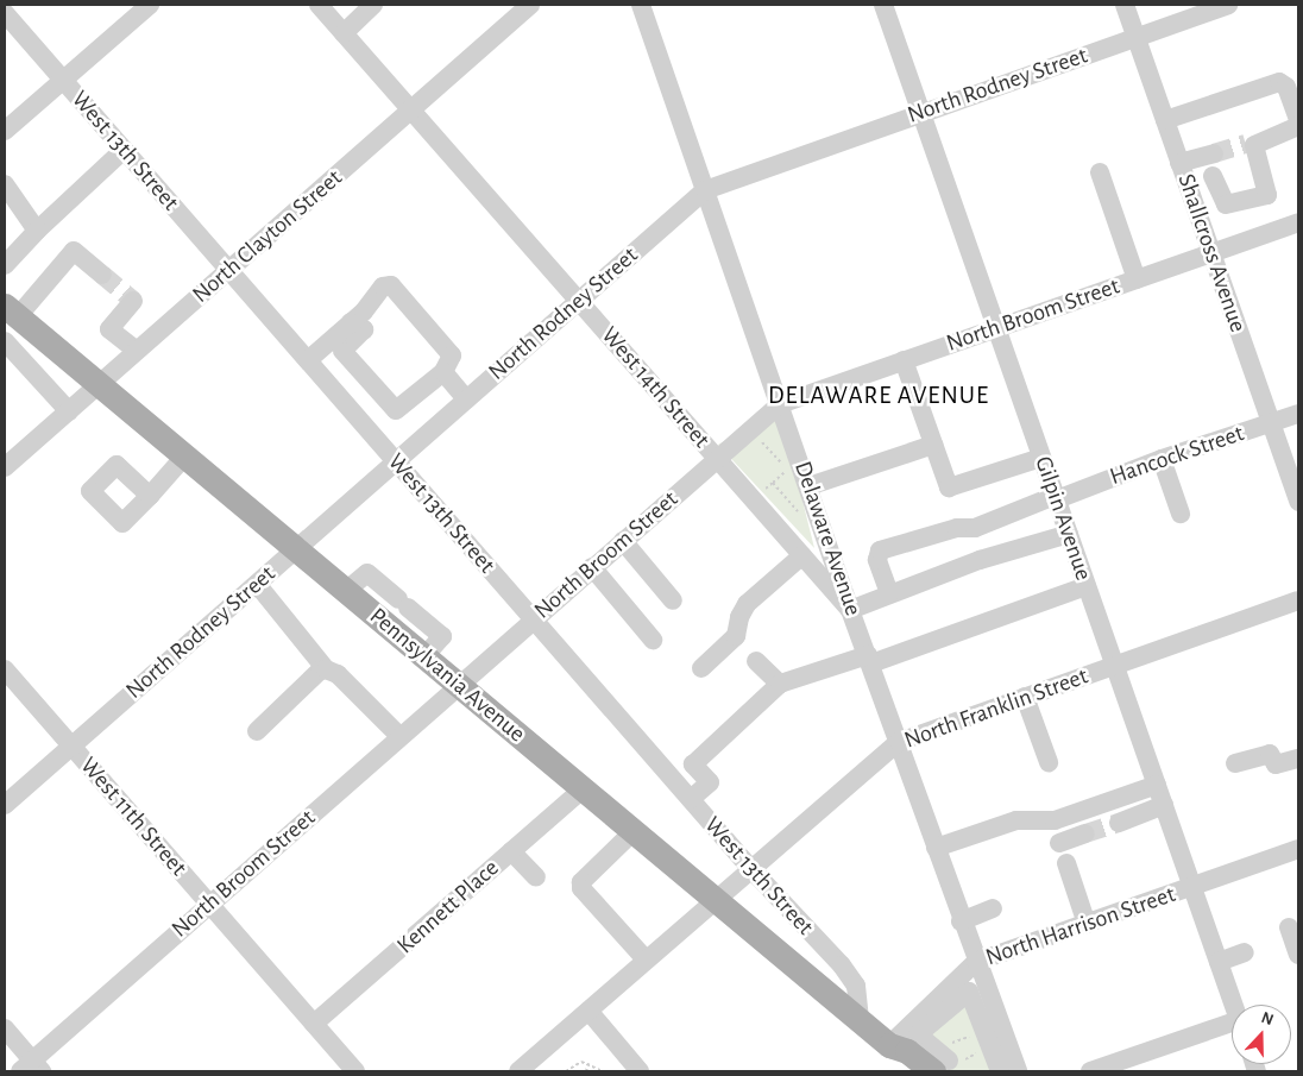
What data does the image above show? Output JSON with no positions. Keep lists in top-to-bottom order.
{
  "streets": {
    "main road": ["Pennsylvania Avenue"],
    "street": [
      "North Rodney Street",
      "West 13th Street",
      "North Clayton Street",
      "Shallcross Avenue",
      "North Broom Street",
      "West 14th Street",
      "Hancock Street",
      "Gilpin Avenue",
      "Delaware Avenue",
      "North Franklin Street",
      "West 11th Street",
      "Kennett Place",
      "North Harrison Street"
    ]
  },
  "crossings": [
    ["North Rodney Street", "West 13th Street"],
    ["North Rodney Street", "Shallcross Avenue"],
    ["North Rodney Street", "West 14th Street"],
    ["North Rodney Street", "Gilpin Avenue"],
    ["North Rodney Street", "Delaware Avenue"],
    ["North Rodney Street", "Pennsylvania Avenue"],
    ["North Rodney Street", "West 11th Street"],
    ["West 13th Street", "North Clayton Street"],
    ["West 13th Street", "North Broom Street"],
    ["West 13th Street", "Pennsylvania Avenue"],
    ["West 13th Street", "North Franklin Street"],
    ["North Clayton Street", "West 14th Street"],
    ["North Clayton Street", "Pennsylvania Avenue"],
    ["Shallcross Avenue", "North Broom Street"],
    ["Shallcross Avenue", "Hancock Street"],
    ["North Broom Street", "West 14th Street"],
    ["North Broom Street", "Gilpin Avenue"],
    ["North Broom Street", "Delaware Avenue"],
    ["North Broom Street", "Pennsylvania Avenue"],
    ["North Broom Street", "West 11th Street"],
    ["West 14th Street", "Delaware Avenue"],
    ["Hancock Street", "Gilpin Avenue"],
    ["Gilpin Avenue", "North Franklin Street"],
    ["Gilpin Avenue", "North Harrison Street"],
    ["Delaware Avenue", "North Franklin Street"],
    ["Delaware Avenue", "North Harrison Street"],
    ["Pennsylvania Avenue", "North Franklin Street"],
    ["Pennsylvania Avenue", "Kennett Place"],
    ["Pennsylvania Avenue", "North Harrison Street"],
    ["West 11th Street", "Kennett Place"]
  ],
  "districts": ["DELAWARE AVENUE"],
  "north": "top"
}
